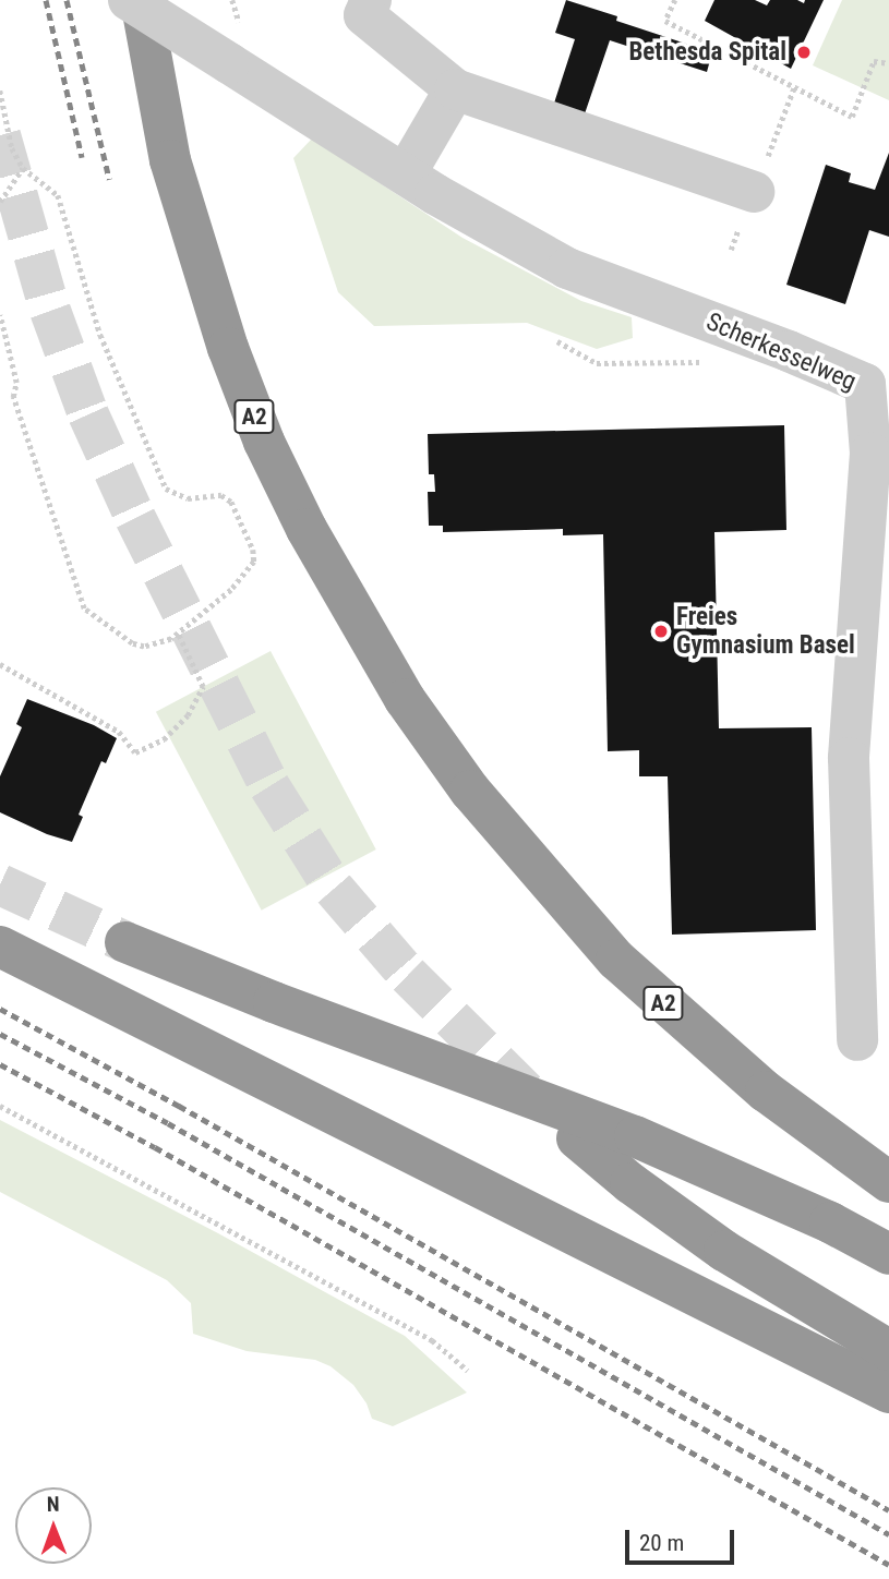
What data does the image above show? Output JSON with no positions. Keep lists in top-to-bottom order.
{
  "streets": {
    "highway": ["A2"],
    "street": ["Scherkesselweg"]
  },
  "places": ["Bethesda Spital", "Freies Gymnasium Basel"],
  "scale_bar": "20 m",
  "north": "top"
}
